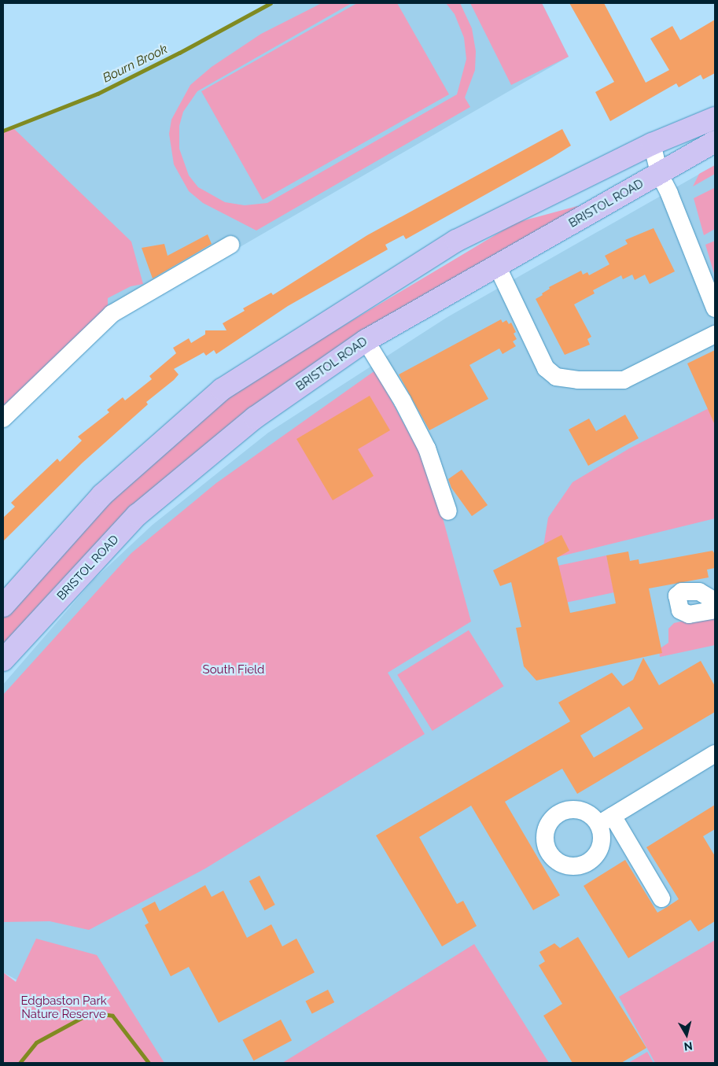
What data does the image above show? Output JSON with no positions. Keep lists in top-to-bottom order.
{
  "streets": {
    "highway": ["BRISTOL ROAD"]
  },
  "water": ["Bourn Brook"],
  "parks": ["South Field", "Edgbaston Park Nature Reserve"],
  "north": "bottom"
}
